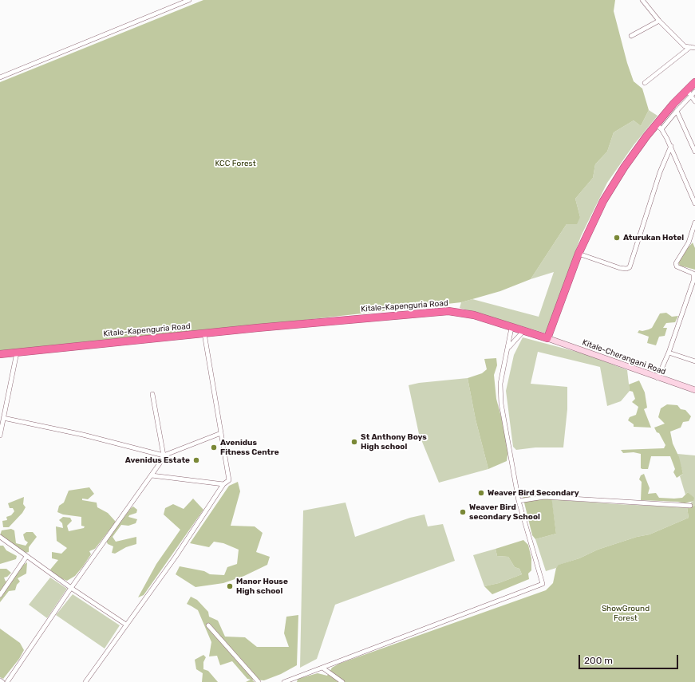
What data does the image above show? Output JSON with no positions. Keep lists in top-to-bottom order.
{
  "streets": {
    "highway": ["Kitale-Kapenguria Road"],
    "main road": ["Kitale-Cherangani Road"]
  },
  "crossings": [
    ["Kitale-Kapenguria Road", "Kitale-Cherangani Road"]
  ],
  "parks": ["KCC Forest", "ShowGround Forest"],
  "places": [
    "Aturukan Hotel",
    "St Anthony Boys High school",
    "Avenidus Fitness Centre",
    "Avenidus Estate",
    "Weaver Bird Secondary",
    "Weaver Bird secondary School",
    "Manor House High school"
  ],
  "scale_bar": "200 m"
}
